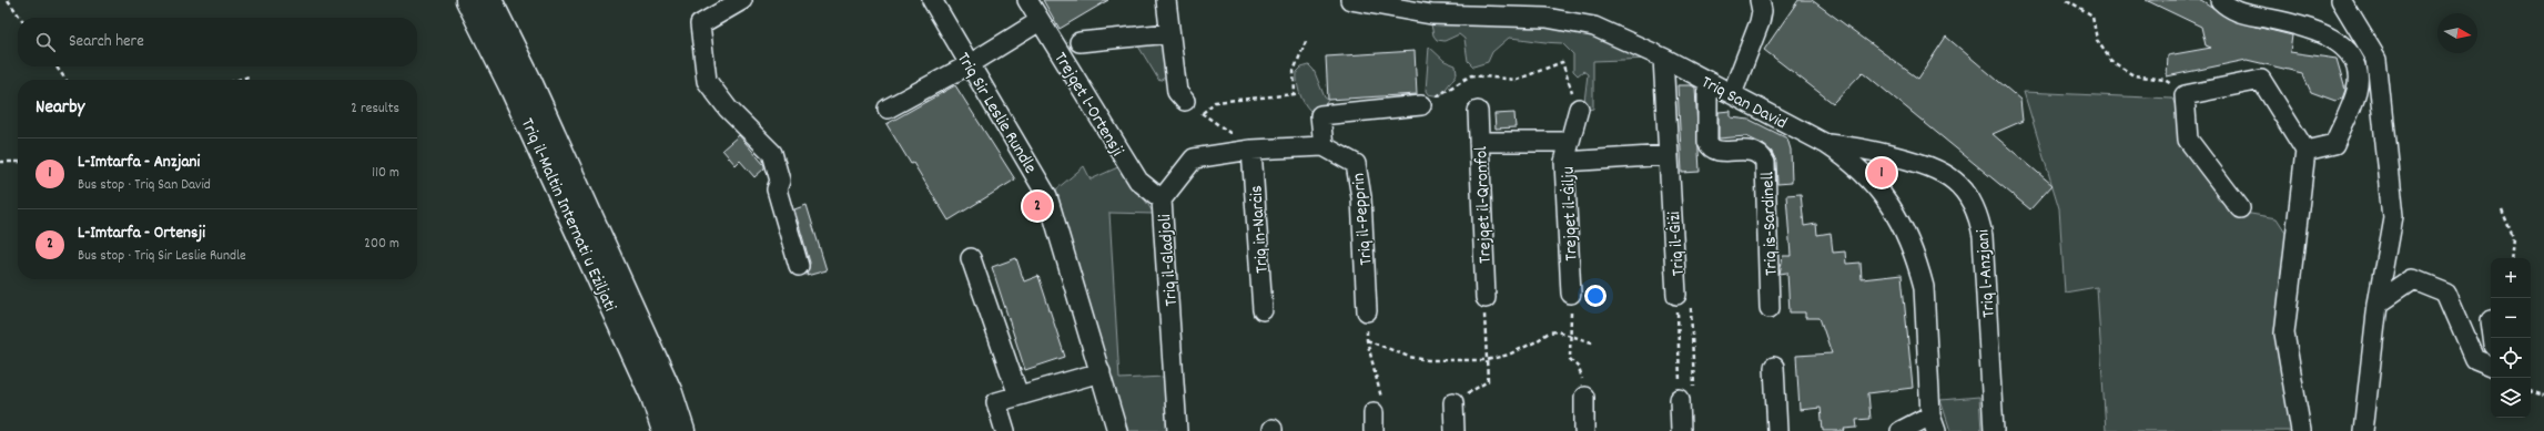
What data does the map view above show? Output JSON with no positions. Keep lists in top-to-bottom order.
{
  "streets": {
    "highway": ["Triq il-Maltin Internati u Eżiljati"],
    "street": [
      "Triq San David",
      "Trejqet l-Ortensji",
      "Triq Sir Leslie Rundle",
      "Trejqet il-Qronfol",
      "Trejqet il-Ġilju",
      "Triq il-Pepprin",
      "Triq is-Sardinell",
      "Triq in-Narċis",
      "Triq il-Ġiżi",
      "Triq il-Gladjoli",
      "Triq l-Anzjani"
    ]
  },
  "crossings": [
    ["Triq San David", "Triq is-Sardinell"],
    ["Triq San David", "Triq il-Ġiżi"],
    ["Triq San David", "Triq l-Anzjani"],
    ["Trejqet l-Ortensji", "Triq il-Gladjoli"],
    ["Triq il-Pepprin", "Triq il-Gladjoli"],
    ["Triq in-Narċis", "Triq il-Gladjoli"]
  ],
  "north": "right",
  "page": {
    "search": "Search here",
    "heading": ["Nearby", "2 results"],
    "list": [
      {
        "mark": "1",
        "name": "L-Imtarfa - Anzjani",
        "note": "Bus stop · Triq San David",
        "value": "110 m"
      },
      {
        "mark": "2",
        "name": "L-Imtarfa - Ortensji",
        "note": "Bus stop · Triq Sir Leslie Rundle",
        "value": "200 m"
      }
    ],
    "pins": ["1", "2"],
    "map_buttons": ["+", "−"]
  }
}
